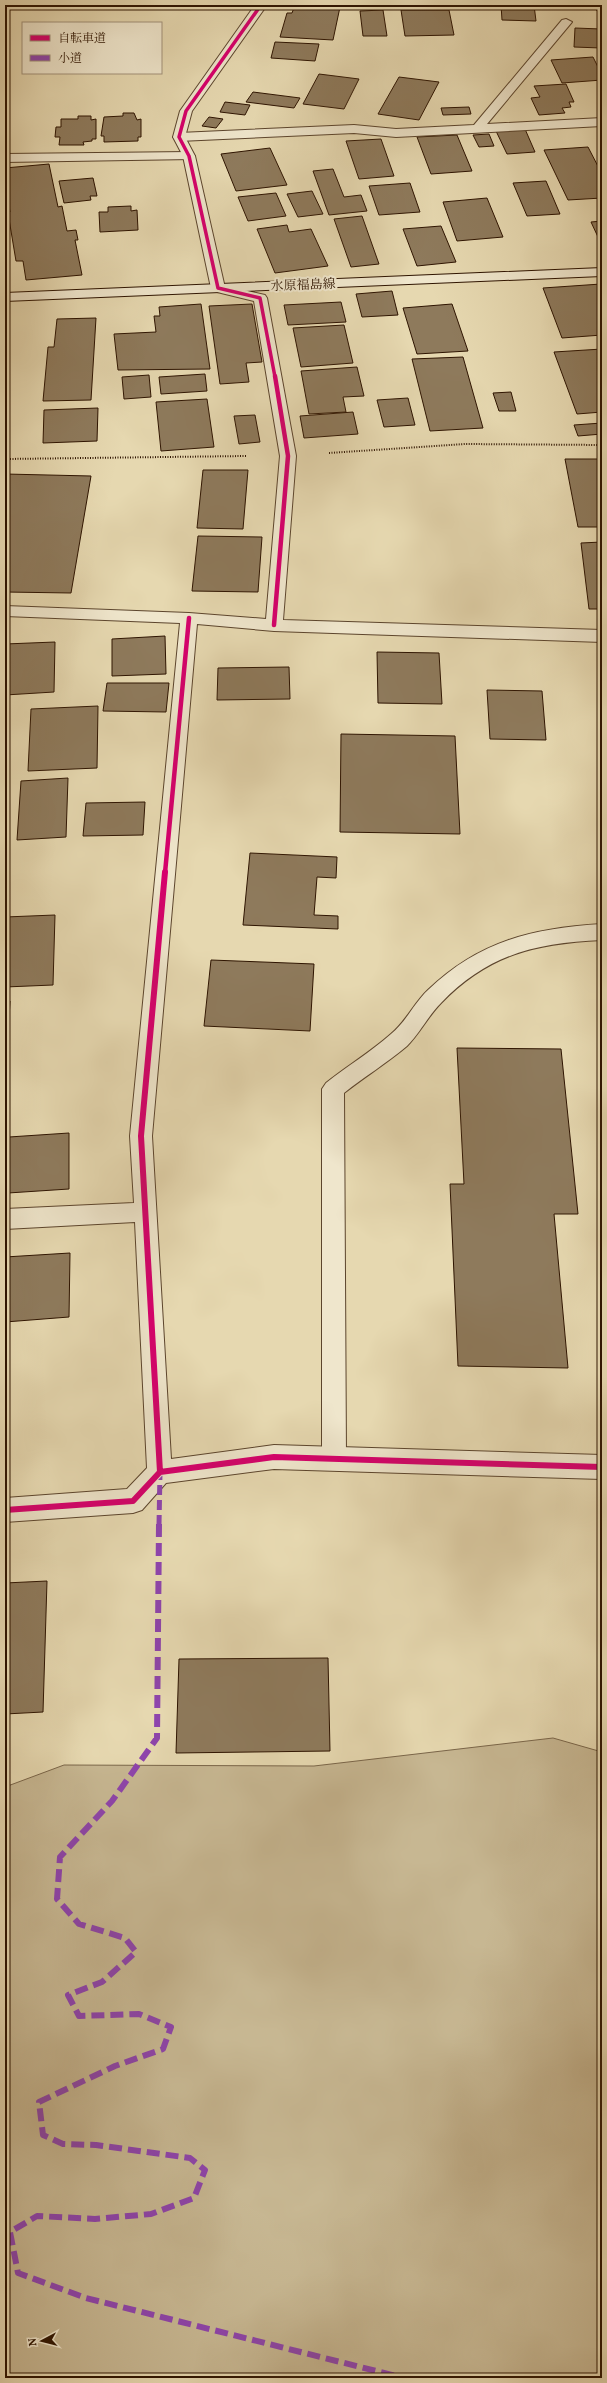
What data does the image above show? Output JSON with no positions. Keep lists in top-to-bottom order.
{
  "streets": {
    "street": ["水原福島線"]
  },
  "legend": ["自転車道", "小道"],
  "north": "left"
}
